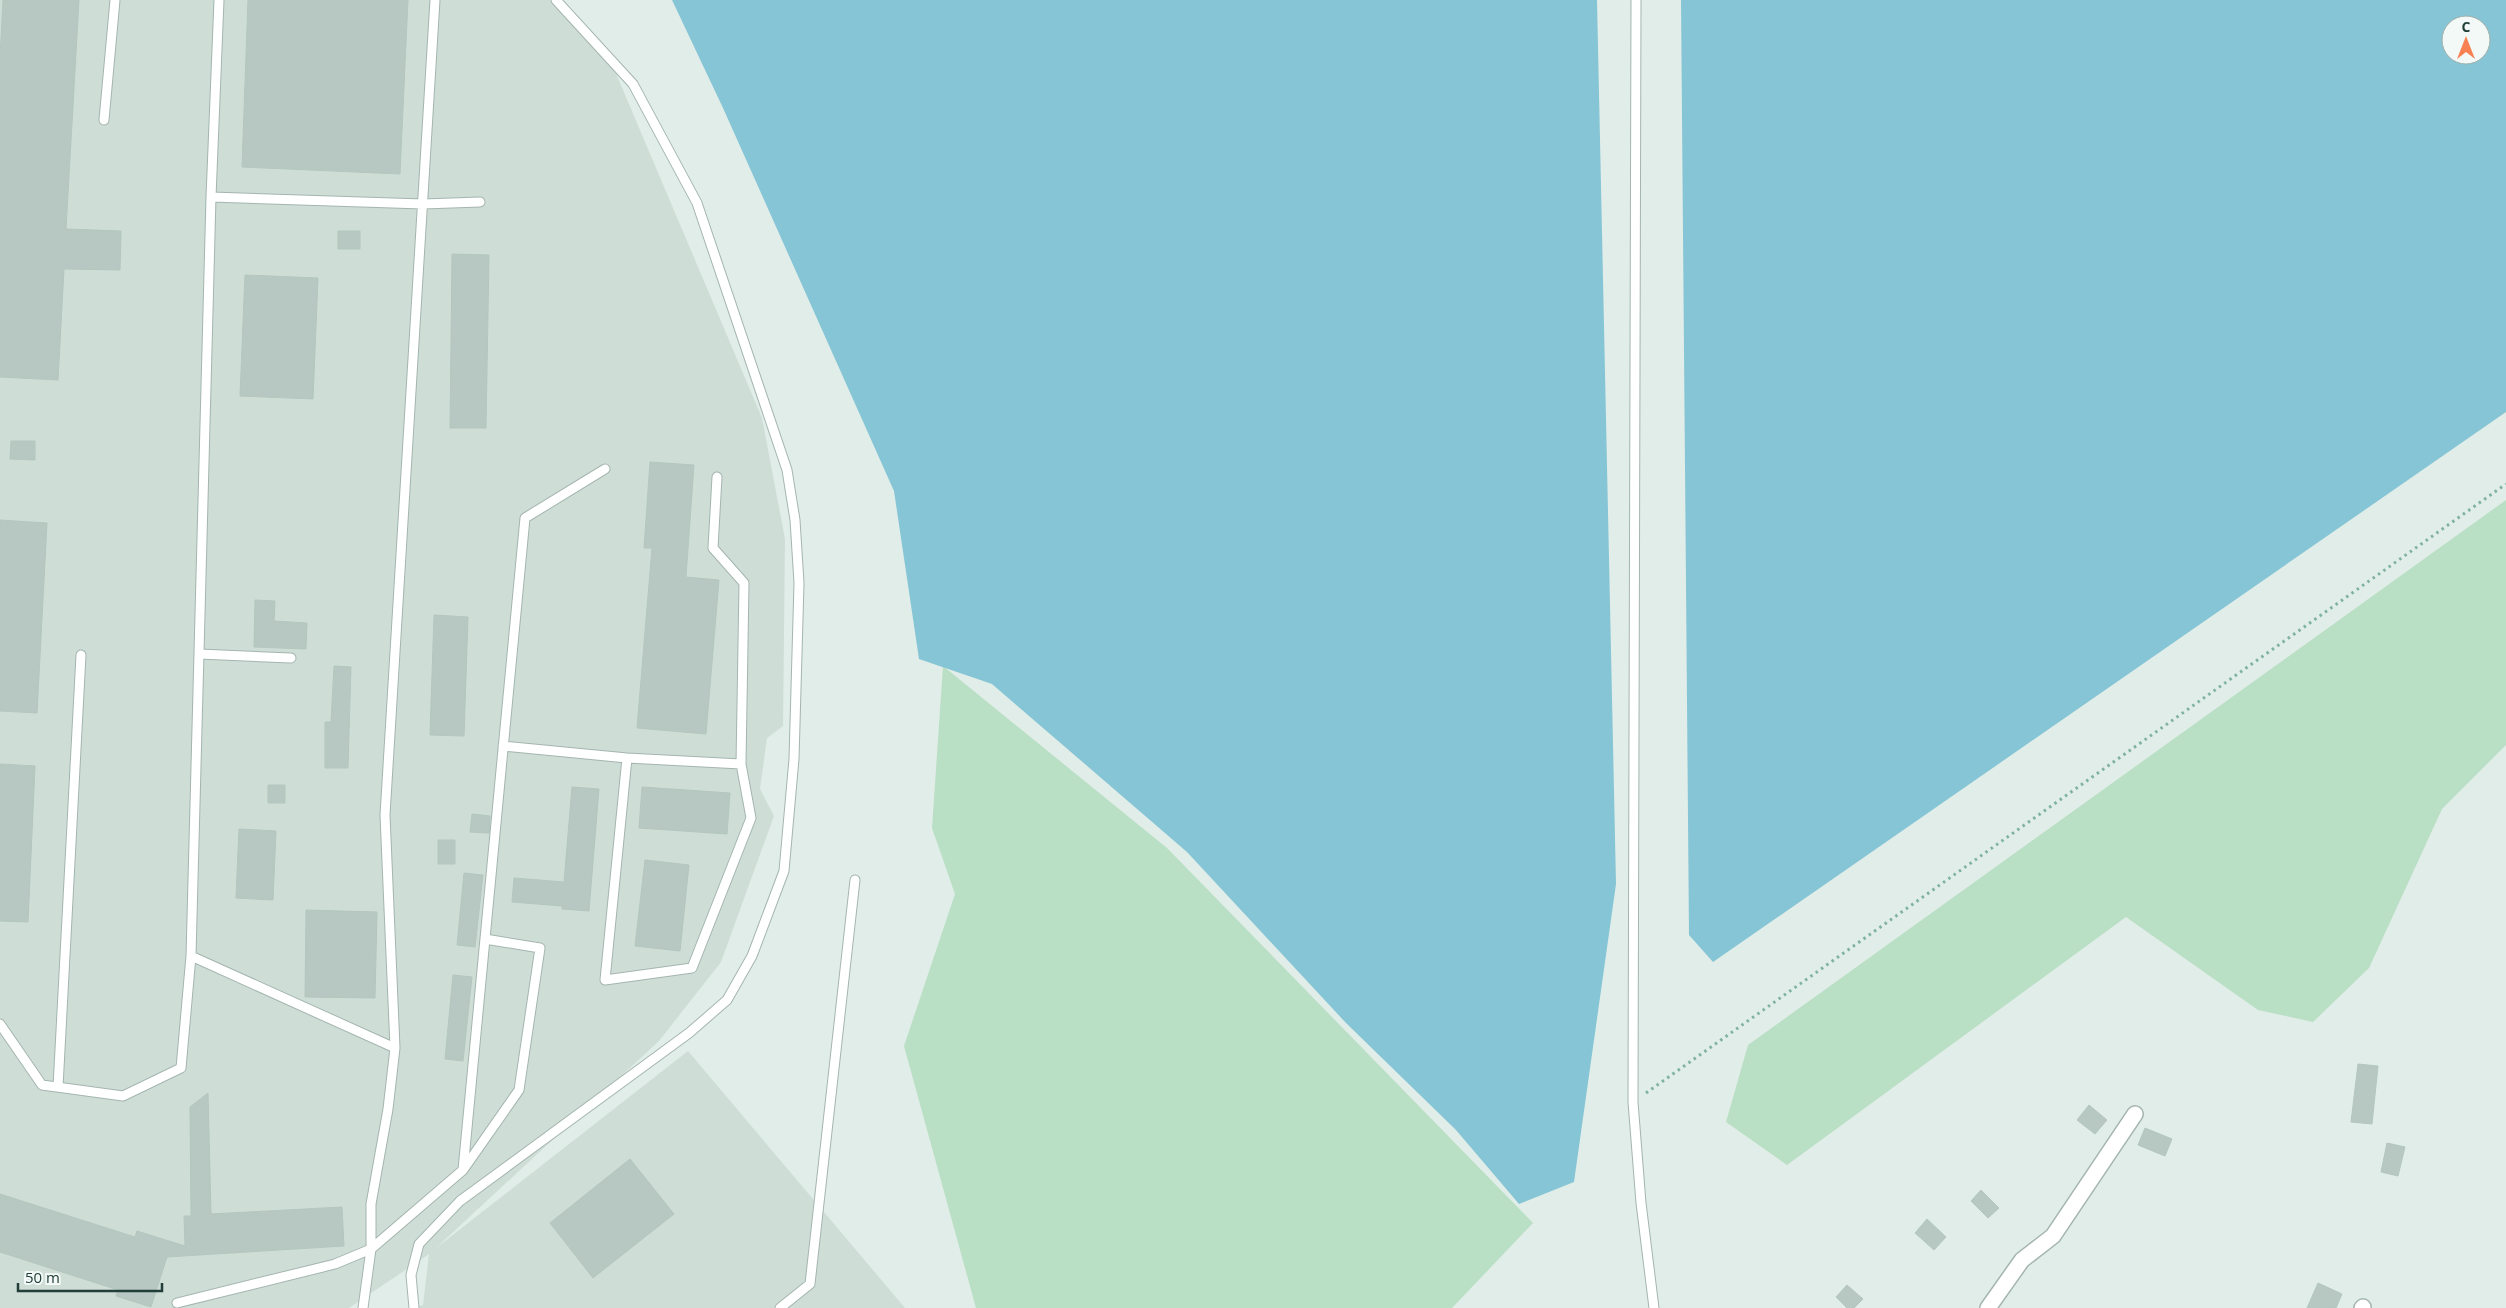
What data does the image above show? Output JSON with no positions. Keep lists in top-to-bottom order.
{
  "scale_bar": "50 m",
  "north": "top"
}
